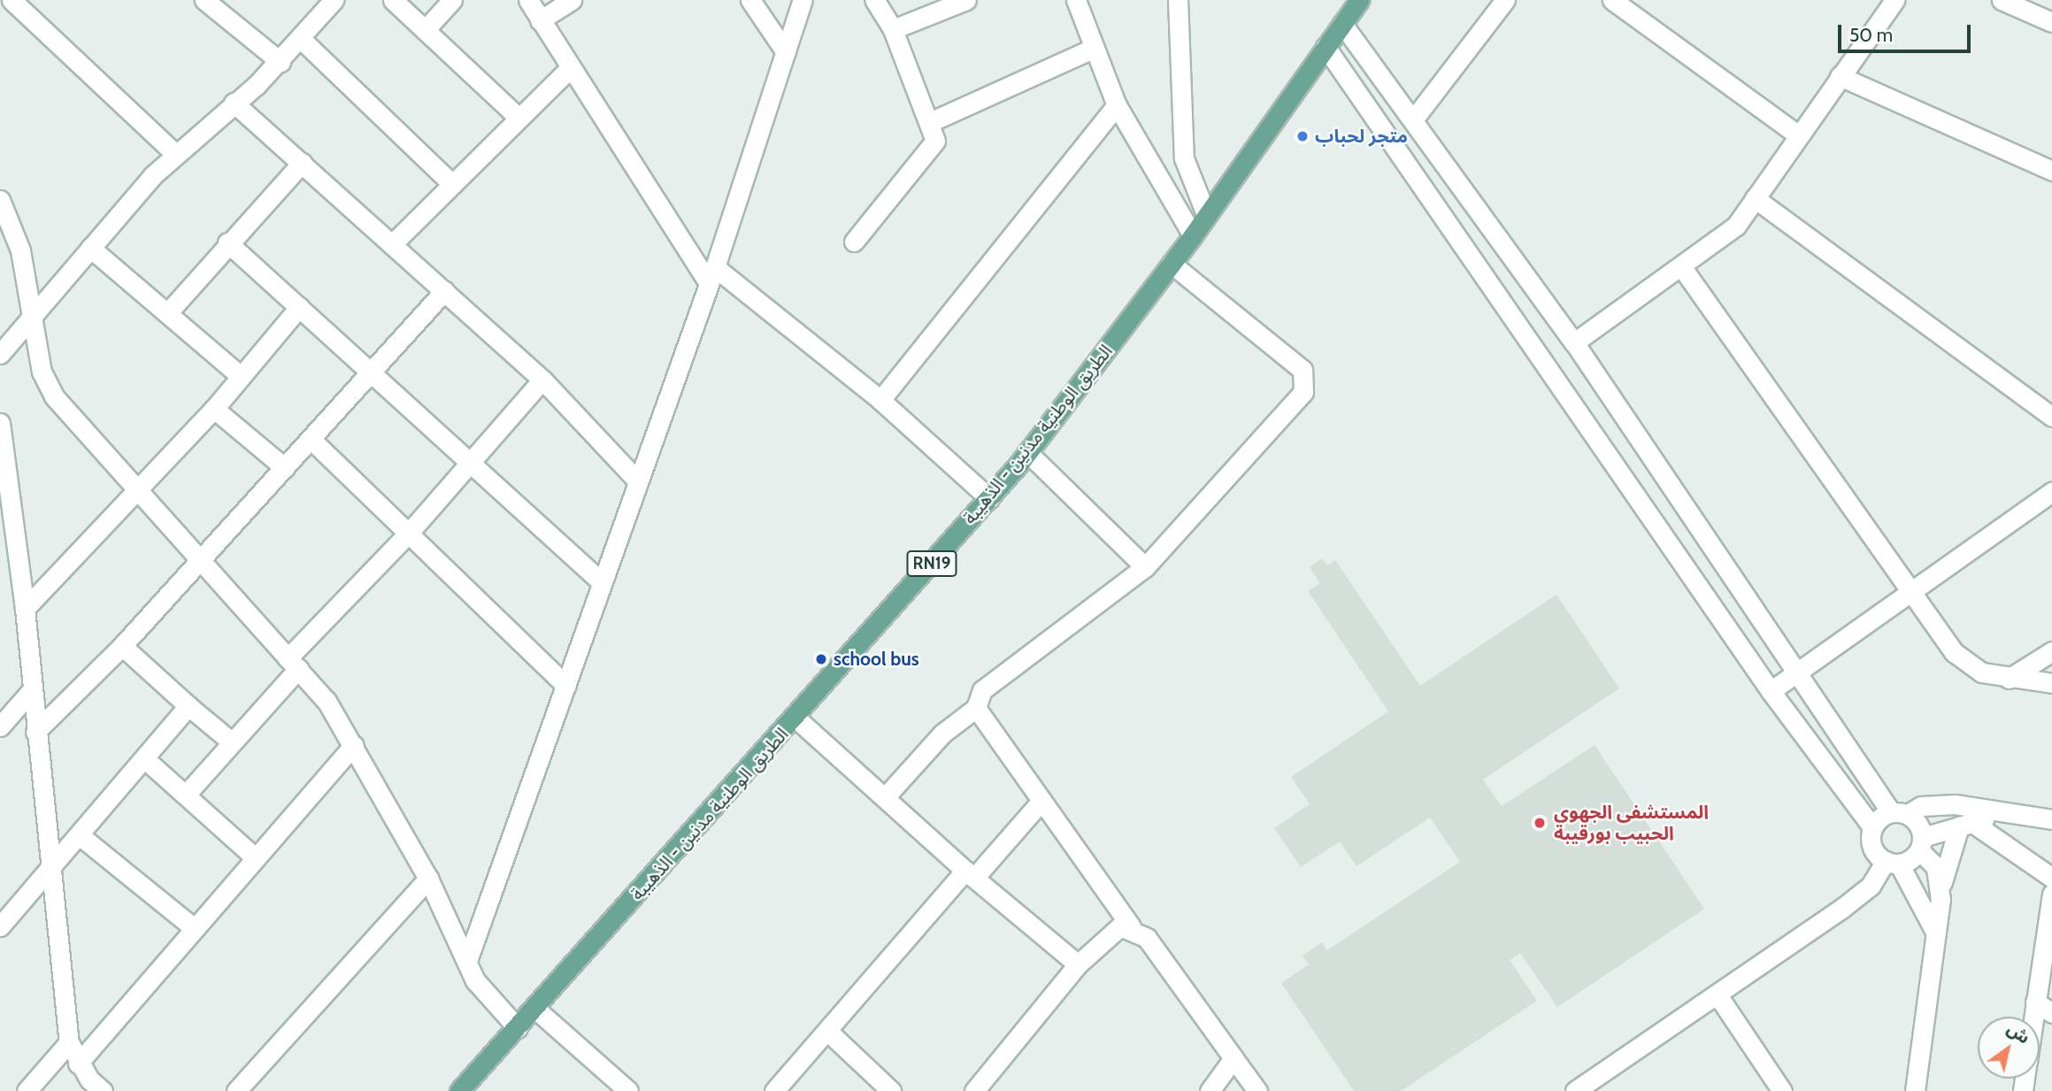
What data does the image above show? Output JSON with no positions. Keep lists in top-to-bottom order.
{
  "streets": {
    "main road": ["الطريق الوطنية مدنين - الذهيبة", "RN19"]
  },
  "places": ["متجر لحباب", "school bus", "المستشفى الجهوي الحبيب بورقيبة"],
  "scale_bar": "50 m",
  "north": "top right"
}
